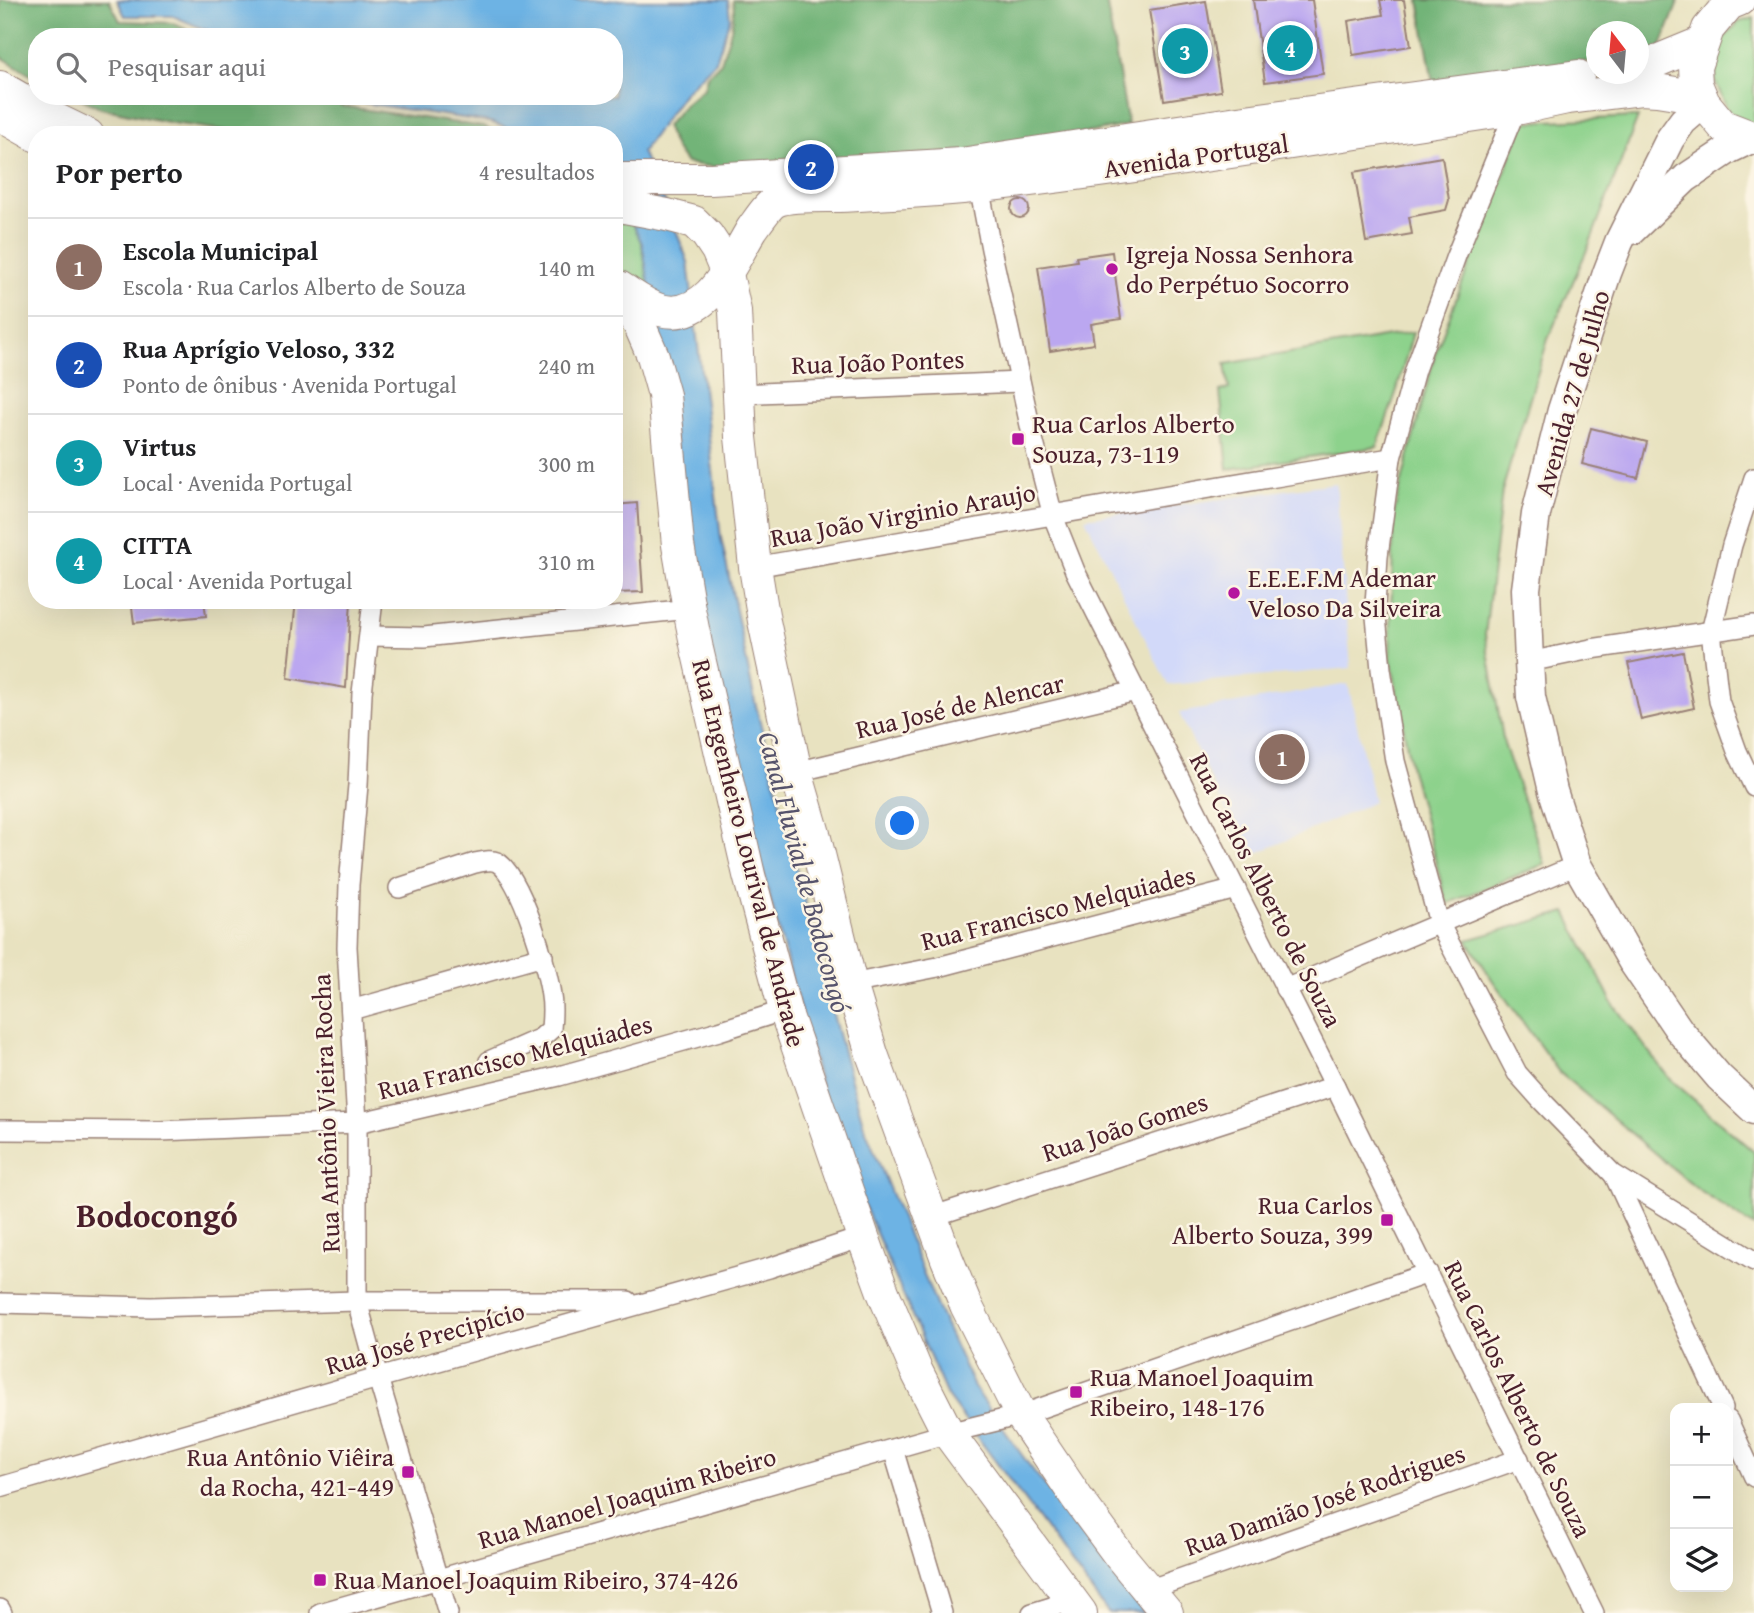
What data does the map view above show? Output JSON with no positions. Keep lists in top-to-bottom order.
{
  "streets": {
    "main road": ["Avenida Portugal", "Avenida 27 de Julho", "Rua Engenheiro Lourival de Andrade"],
    "street": [
      "Rua João Pontes",
      "Rua João Virginio Araujo",
      "Rua José de Alencar",
      "Rua Carlos Alberto de Souza",
      "Rua Francisco Melquiades",
      "Rua Antônio Vieira Rocha",
      "Rua João Gomes",
      "Rua José Precipício",
      "Rua Manoel Joaquim Ribeiro",
      "Rua Damião José Rodrigues"
    ]
  },
  "crossings": [
    ["Avenida Portugal", "Avenida 27 de Julho"],
    ["Avenida Portugal", "Rua Carlos Alberto de Souza"],
    ["Rua João Pontes", "Rua Carlos Alberto de Souza"],
    ["Rua João Virginio Araujo", "Rua Carlos Alberto de Souza"],
    ["Rua José de Alencar", "Rua Carlos Alberto de Souza"],
    ["Rua Engenheiro Lourival de Andrade", "Rua Francisco Melquiades"],
    ["Rua Engenheiro Lourival de Andrade", "Rua José Precipício"],
    ["Rua Engenheiro Lourival de Andrade", "Rua Manoel Joaquim Ribeiro"],
    ["Rua Carlos Alberto de Souza", "Rua Francisco Melquiades"],
    ["Rua Carlos Alberto de Souza", "Rua João Gomes"],
    ["Rua Carlos Alberto de Souza", "Rua Damião José Rodrigues"],
    ["Rua Francisco Melquiades", "Rua Antônio Vieira Rocha"],
    ["Rua Antônio Vieira Rocha", "Rua José Precipício"],
    ["Rua Antônio Vieira Rocha", "Rua Manoel Joaquim Ribeiro"]
  ],
  "districts": ["Bodocongó"],
  "water": ["Canal Fluvial de Bodocongó"],
  "places": {
    "other": ["Igreja Nossa Senhora do Perpétuo Socorro", "E.E.E.F.M Ademar Veloso Da Silveira"],
    "transit": [
      "Rua Carlos Alberto Souza, 73-119",
      "Rua Carlos Alberto Souza, 399",
      "Rua Manoel Joaquim Ribeiro, 148-176",
      "Rua Antônio Viêira da Rocha, 421-449",
      "Rua Manoel Joaquim Ribeiro, 374-426"
    ]
  },
  "north": "top",
  "page": {
    "pins": [
      "4",
      "3",
      "2",
      "1"
    ],
    "search": "Pesquisar aqui",
    "heading": ["Por perto", "4 resultados"],
    "list": [
      {
        "mark": "1",
        "name": "Escola Municipal",
        "note": "Escola · Rua Carlos Alberto de Souza",
        "value": "140 m"
      },
      {
        "mark": "2",
        "name": "Rua Aprígio Veloso, 332",
        "note": "Ponto de ônibus · Avenida Portugal",
        "value": "240 m"
      },
      {
        "mark": "3",
        "name": "Virtus",
        "note": "Local · Avenida Portugal",
        "value": "300 m"
      },
      {
        "mark": "4",
        "name": "CITTA",
        "note": "Local · Avenida Portugal",
        "value": "310 m"
      }
    ],
    "map_buttons": ["+", "−"]
  }
}
